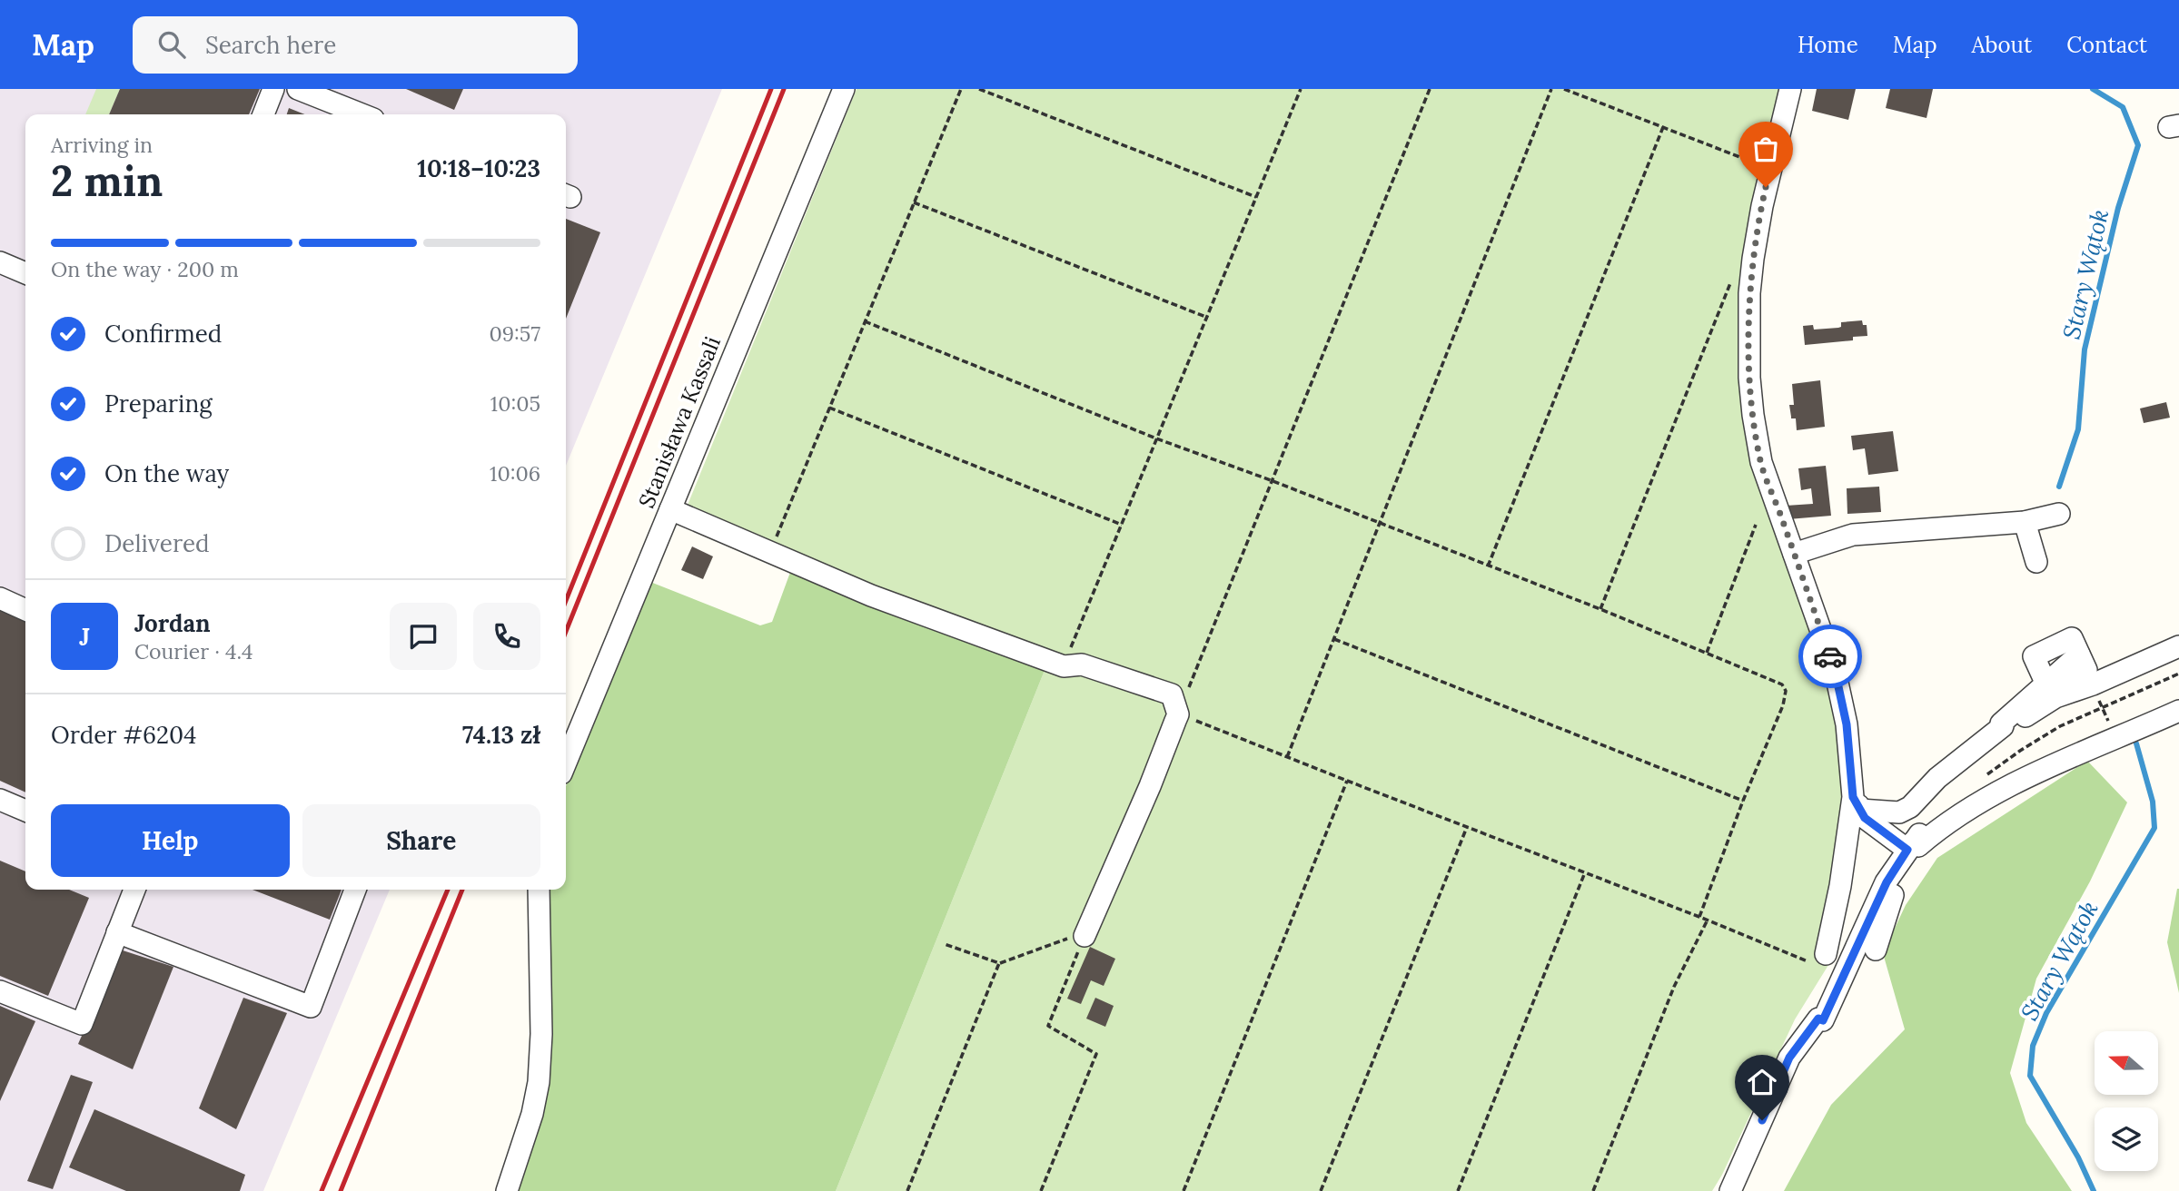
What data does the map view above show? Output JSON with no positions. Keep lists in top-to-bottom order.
{
  "streets": {
    "street": ["Stanisława Kassali"]
  },
  "water": ["Stary Wątok"],
  "north": "left",
  "page": {
    "header": "Map",
    "search": "Search here",
    "nav": [
      "Home",
      "Map",
      "About",
      "Contact"
    ],
    "heading": ["2 min", "Arriving in", "10:18–10:23"],
    "panel": [
      "Jordan",
      "Courier · 4.4",
      "Order #6204",
      "74.13 zł"
    ],
    "bar": "On the way · 200 m",
    "list": [
      ["Confirmed", "09:57"],
      ["Preparing", "10:05"],
      ["On the way", "10:06"],
      "Delivered"
    ],
    "round": "J",
    "buttons": ["Help", "Share"]
  }
}
